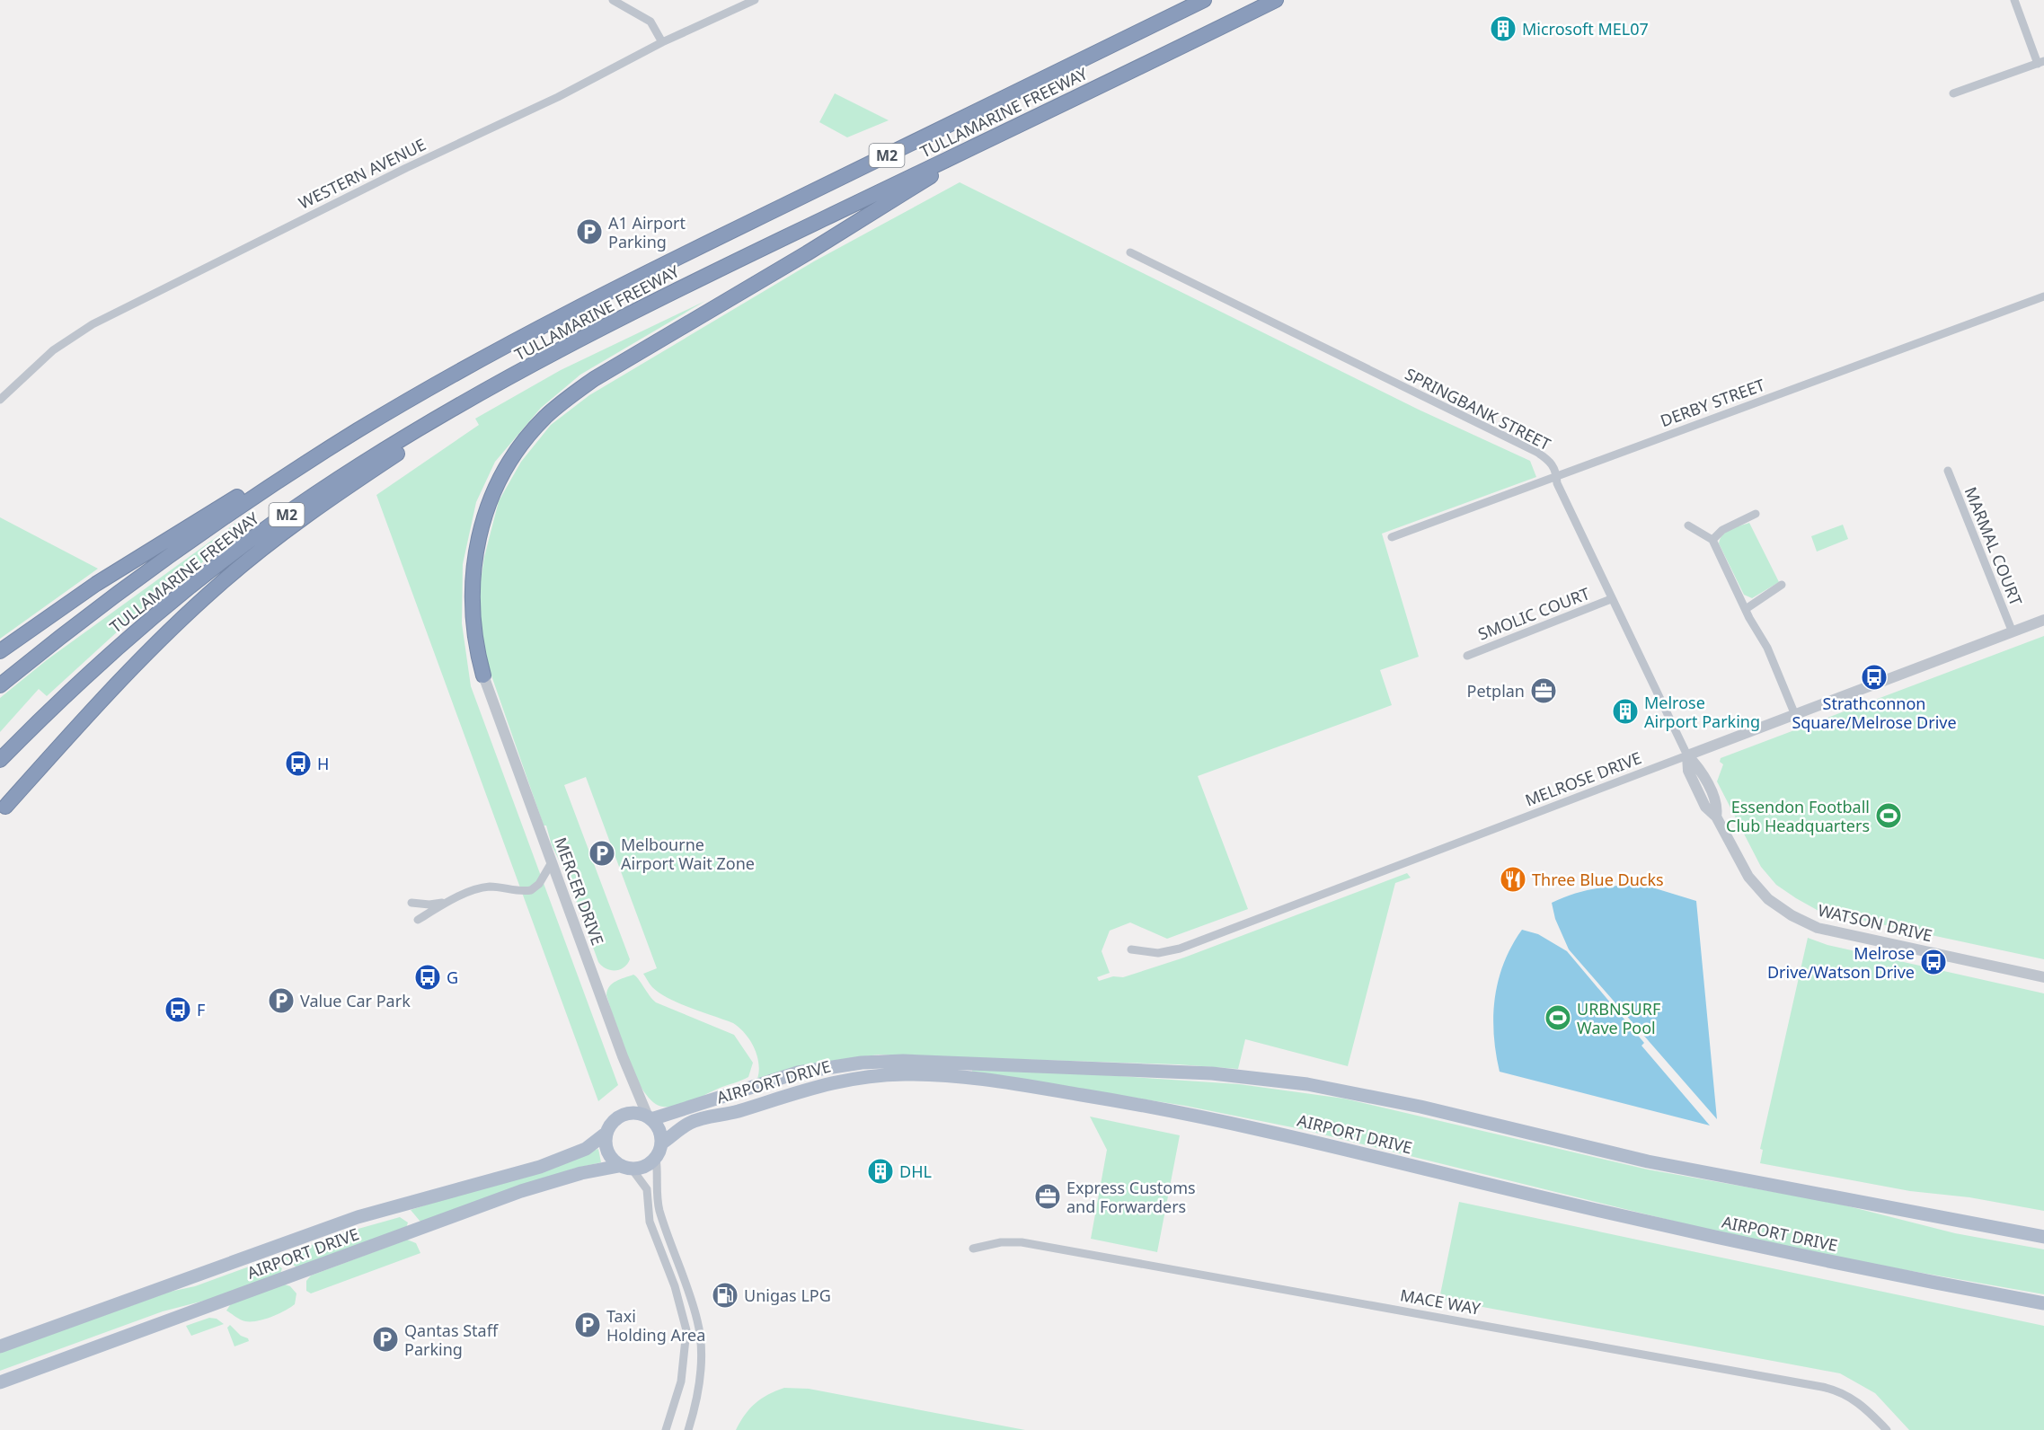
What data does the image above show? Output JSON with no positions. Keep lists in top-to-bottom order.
{
  "streets": {
    "highway": ["TULLAMARINE FREEWAY", "M2"],
    "main road": ["AIRPORT DRIVE"],
    "street": [
      "WESTERN AVENUE",
      "DERBY STREET",
      "SPRINGBANK STREET",
      "MARMAL COURT",
      "SMOLIC COURT",
      "MELROSE DRIVE",
      "MERCER DRIVE",
      "WATSON DRIVE",
      "MACE WAY"
    ]
  },
  "crossings": [
    ["DERBY STREET", "SPRINGBANK STREET"],
    ["SPRINGBANK STREET", "SMOLIC COURT"],
    ["SPRINGBANK STREET", "MELROSE DRIVE"],
    ["SPRINGBANK STREET", "WATSON DRIVE"],
    ["MARMAL COURT", "MELROSE DRIVE"],
    ["MELROSE DRIVE", "WATSON DRIVE"],
    ["MERCER DRIVE", "AIRPORT DRIVE"]
  ],
  "places": {
    "building": ["Microsoft MEL07", "Melrose Airport Parking", "DHL"],
    "parking": [
      "A1 Airport Parking",
      "Melbourne Airport Wait Zone",
      "Value Car Park",
      "Taxi Holding Area",
      "Qantas Staff Parking"
    ],
    "bus stop": [
      "Strathconnon Square/Melrose Drive",
      "H",
      "Melrose Drive/Watson Drive",
      "G",
      "F"
    ],
    "office": ["Petplan", "Express Customs and Forwarders"],
    "sports": ["Essendon Football Club Headquarters", "URBNSURF Wave Pool"],
    "restaurant": ["Three Blue Ducks"],
    "fuel station": ["Unigas LPG"]
  }
}
